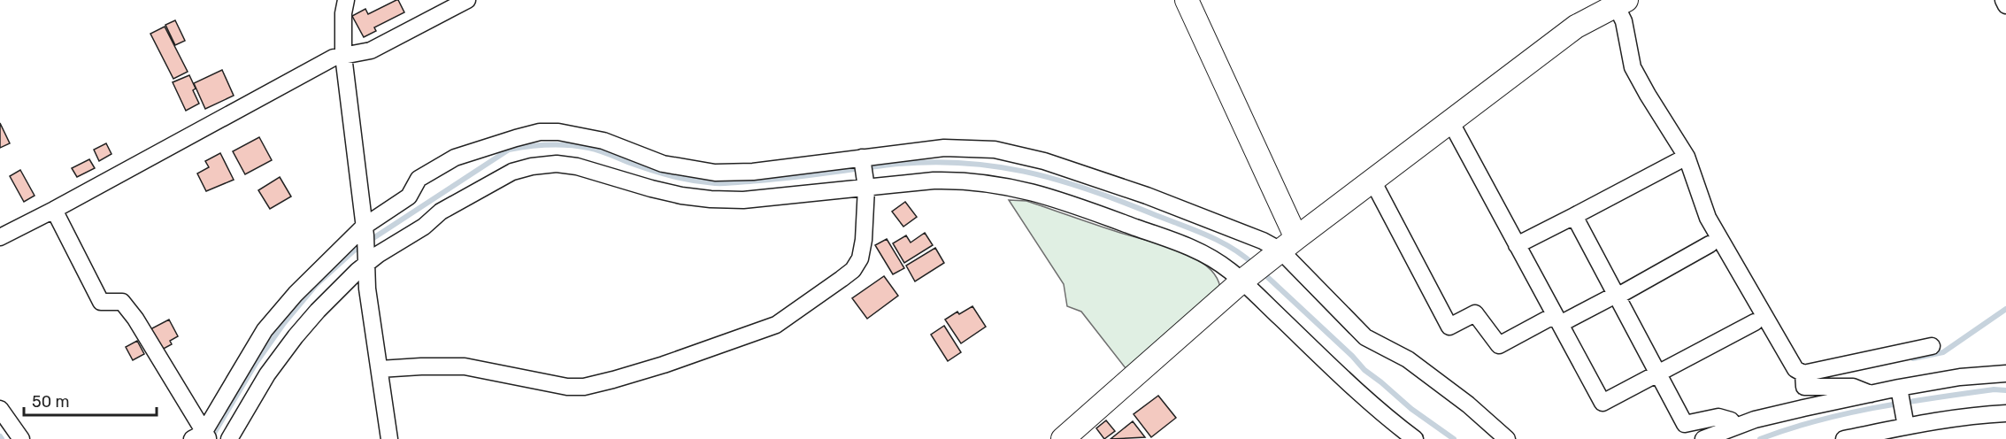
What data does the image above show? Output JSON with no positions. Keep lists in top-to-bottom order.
{
  "scale_bar": "50 m"
}
